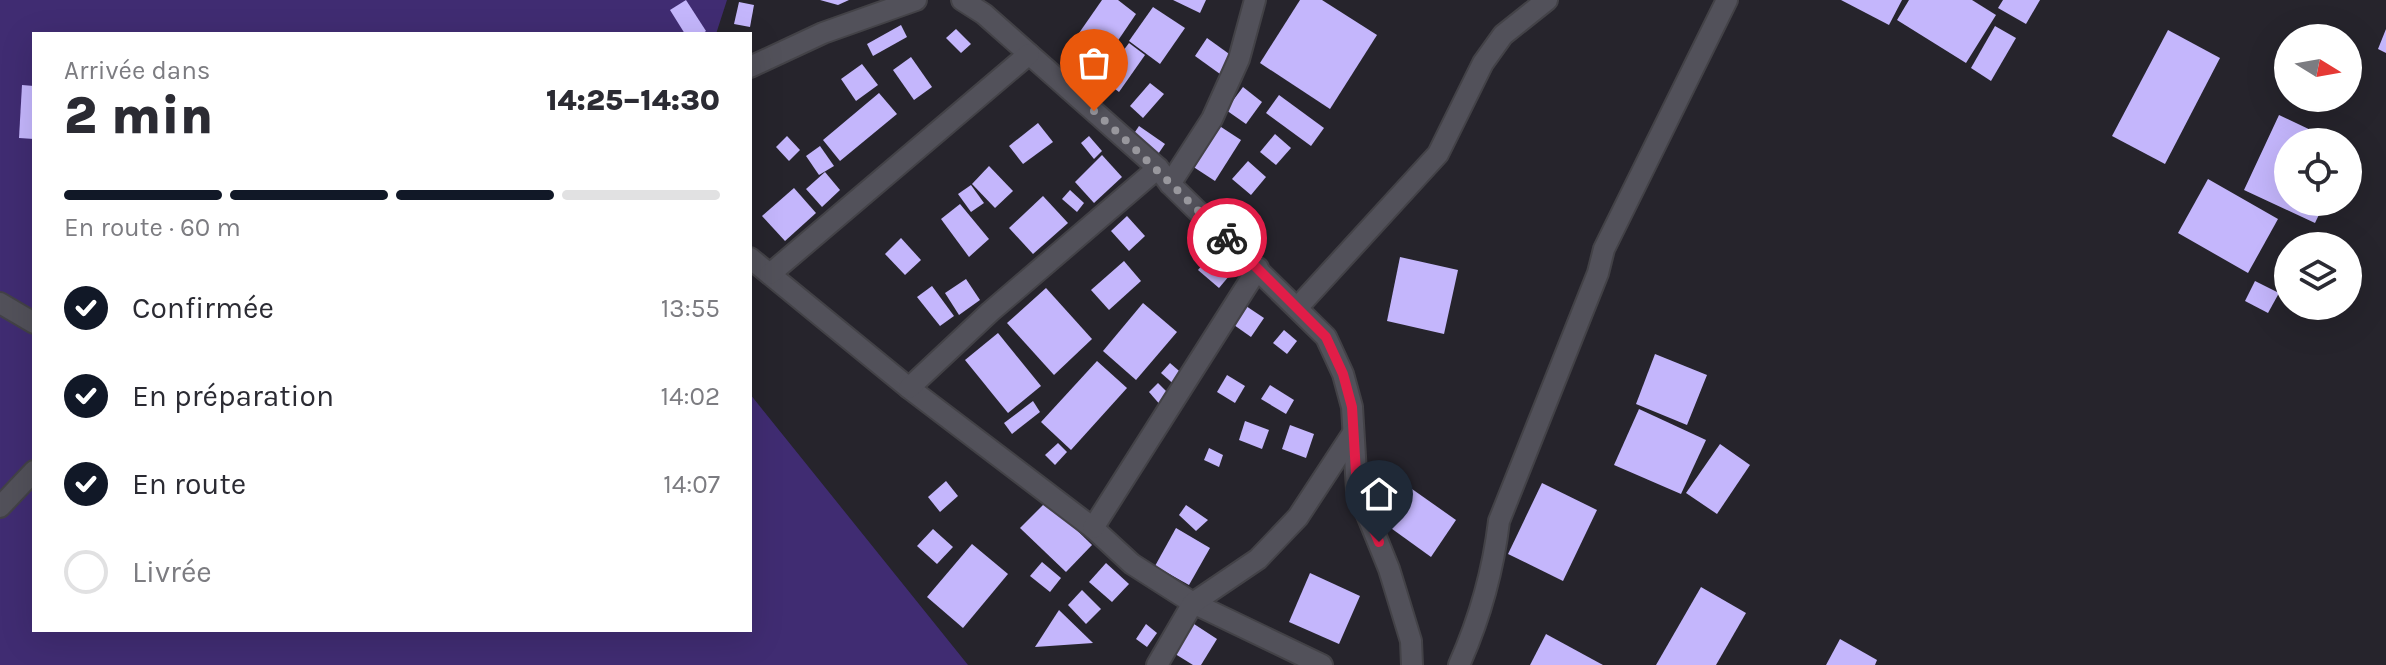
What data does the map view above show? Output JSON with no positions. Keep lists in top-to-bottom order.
{
  "north": "right",
  "page": {
    "heading": ["2 min", "Arrivée dans", "14:25–14:30"],
    "bar": "En route · 60 m",
    "list": [
      ["Confirmée", "13:55"],
      ["En préparation", "14:02"],
      ["En route", "14:07"],
      "Livrée"
    ]
  }
}
